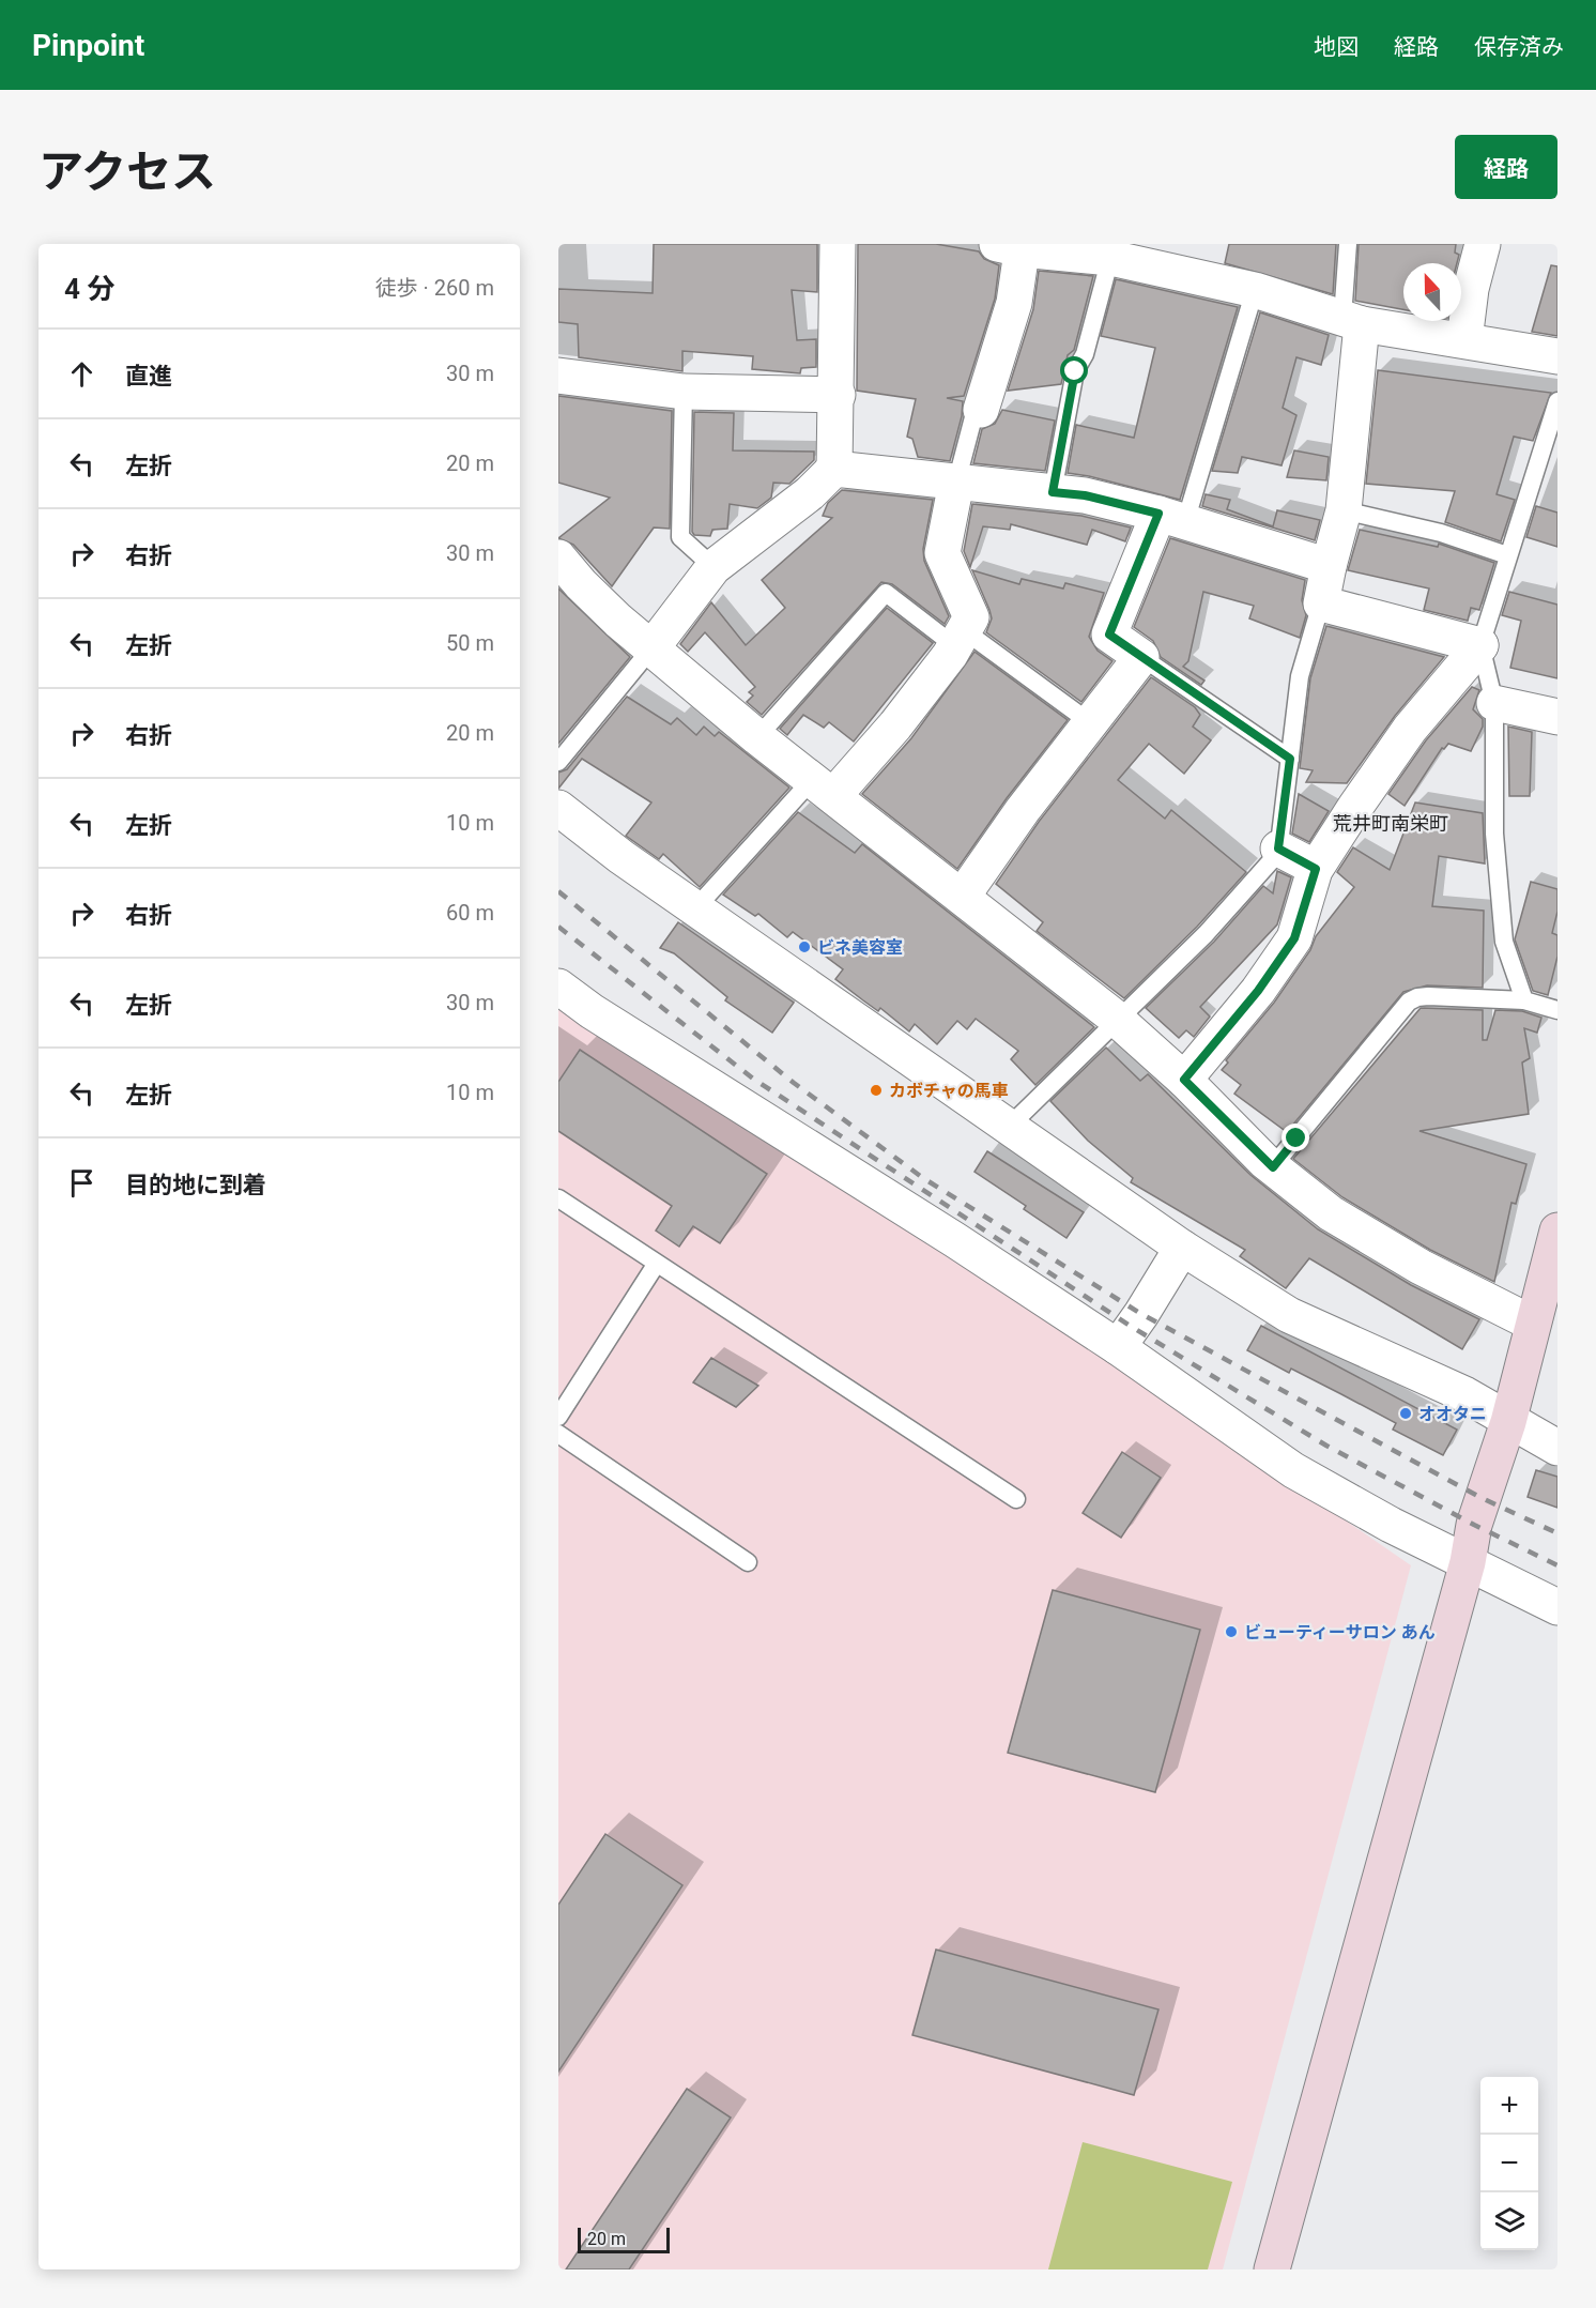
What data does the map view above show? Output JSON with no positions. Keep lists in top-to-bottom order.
{
  "districts": ["荒井町南栄町"],
  "places": [
    "ビネ美容室",
    "カボチャの馬車",
    "オオタニ",
    "ビューティーサロン あん"
  ],
  "scale_bar": "20 m",
  "north": "top",
  "page": {
    "header": "Pinpoint",
    "nav": ["地図", "経路", "保存済み"],
    "title": "アクセス",
    "buttons": "経路",
    "heading": ["4 分", "徒歩 · 260 m"],
    "list": [
      ["直進", "30 m"],
      ["左折", "20 m"],
      ["右折", "30 m"],
      ["左折", "50 m"],
      ["右折", "20 m"],
      ["左折", "10 m"],
      ["右折", "60 m"],
      ["左折", "30 m"],
      ["左折", "10 m"],
      "目的地に到着"
    ],
    "map_buttons": ["+", "−"],
    "scale": "20 m"
  }
}
